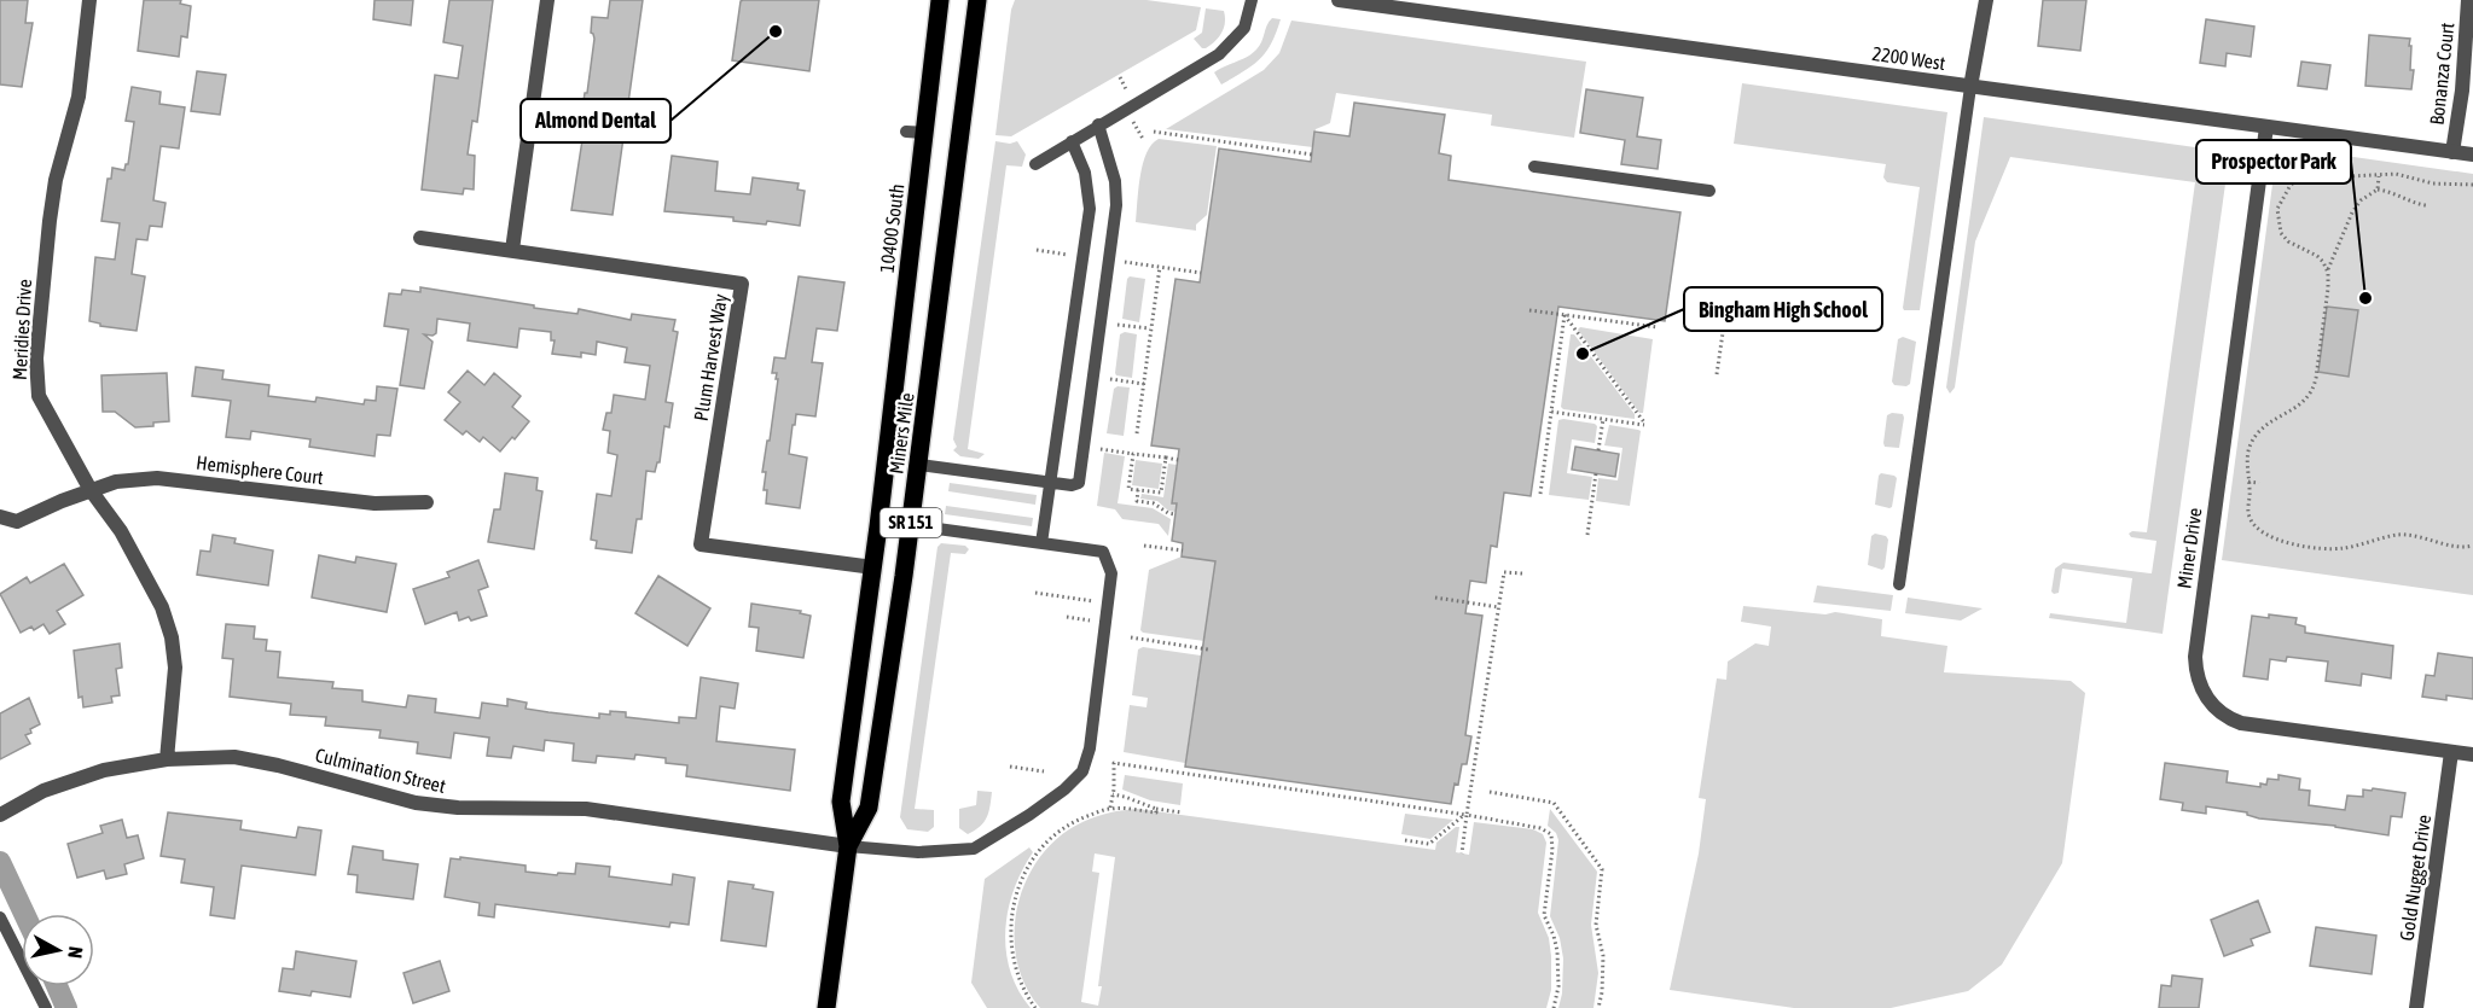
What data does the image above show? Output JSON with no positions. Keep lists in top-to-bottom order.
{
  "streets": {
    "main road": ["10400 South", "Miners Mile", "SR 151"],
    "street": [
      "2200 West",
      "Bonanza Court",
      "Meridies Drive",
      "Plum Harvest Way",
      "Hemisphere Court",
      "Miner Drive",
      "Culmination Street",
      "Gold Nugget Drive"
    ]
  },
  "crossings": [
    ["2200 West", "Bonanza Court"],
    ["2200 West", "Miner Drive"],
    ["10400 South", "Miners Mile"],
    ["Meridies Drive", "Hemisphere Court"],
    ["Meridies Drive", "Culmination Street"],
    ["Plum Harvest Way", "Miners Mile"],
    ["Miners Mile", "Culmination Street"],
    ["Miner Drive", "Gold Nugget Drive"]
  ],
  "places": ["Almond Dental", "Prospector Park", "Bingham High School"],
  "north": "right"
}
